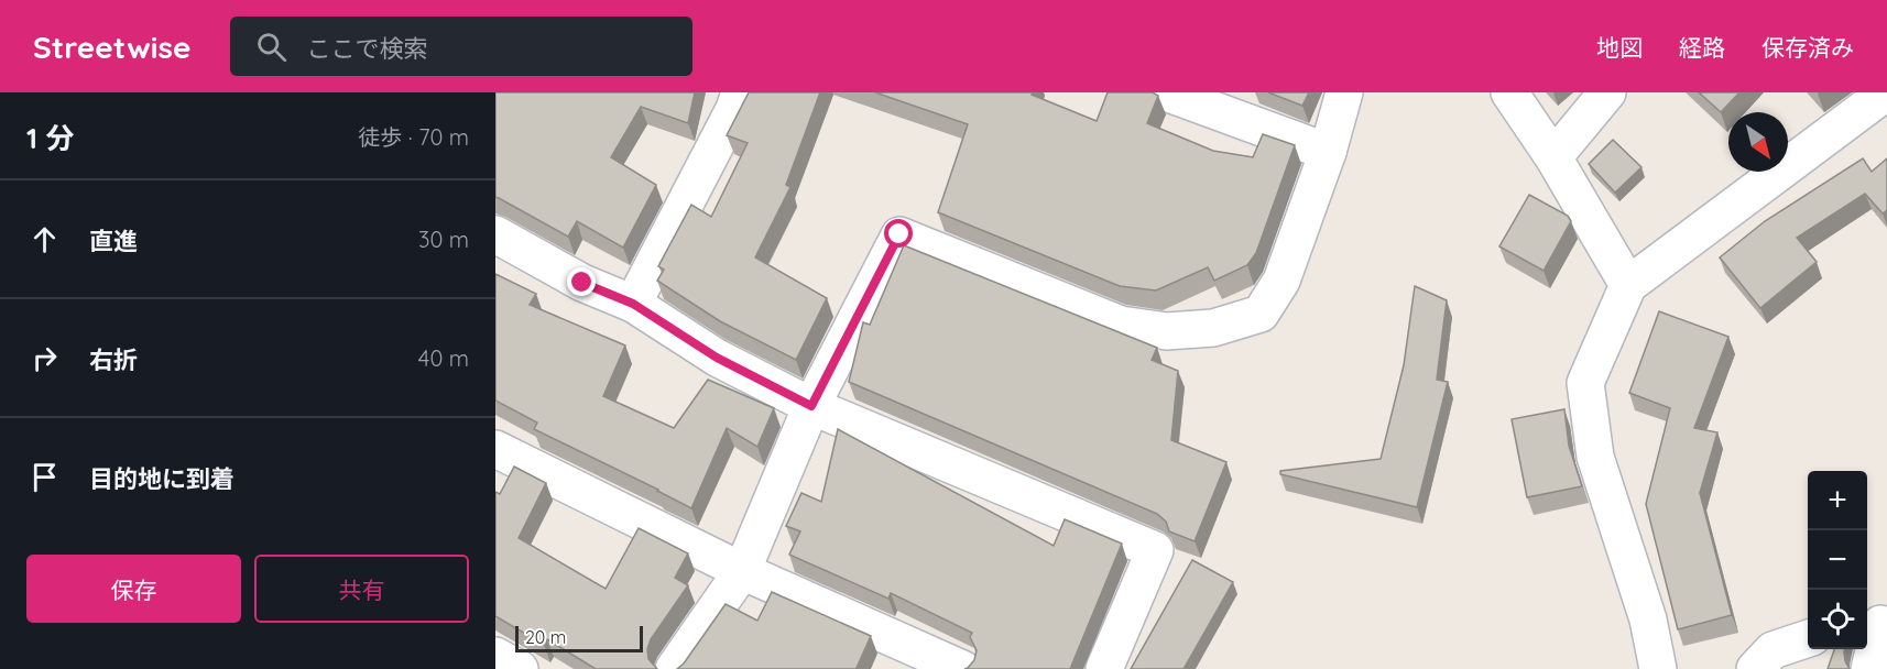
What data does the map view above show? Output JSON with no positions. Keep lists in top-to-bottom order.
{
  "scale_bar": "20 m",
  "north": "bottom right",
  "page": {
    "header": "Streetwise",
    "search": "ここで検索",
    "nav": ["地図", "経路", "保存済み"],
    "heading": ["1 分", "徒歩 · 70 m"],
    "list": [
      ["直進", "30 m"],
      ["右折", "40 m"],
      "目的地に到着"
    ],
    "map_buttons": ["+", "−"],
    "buttons": ["保存", "共有"],
    "scale": "20 m"
  }
}
